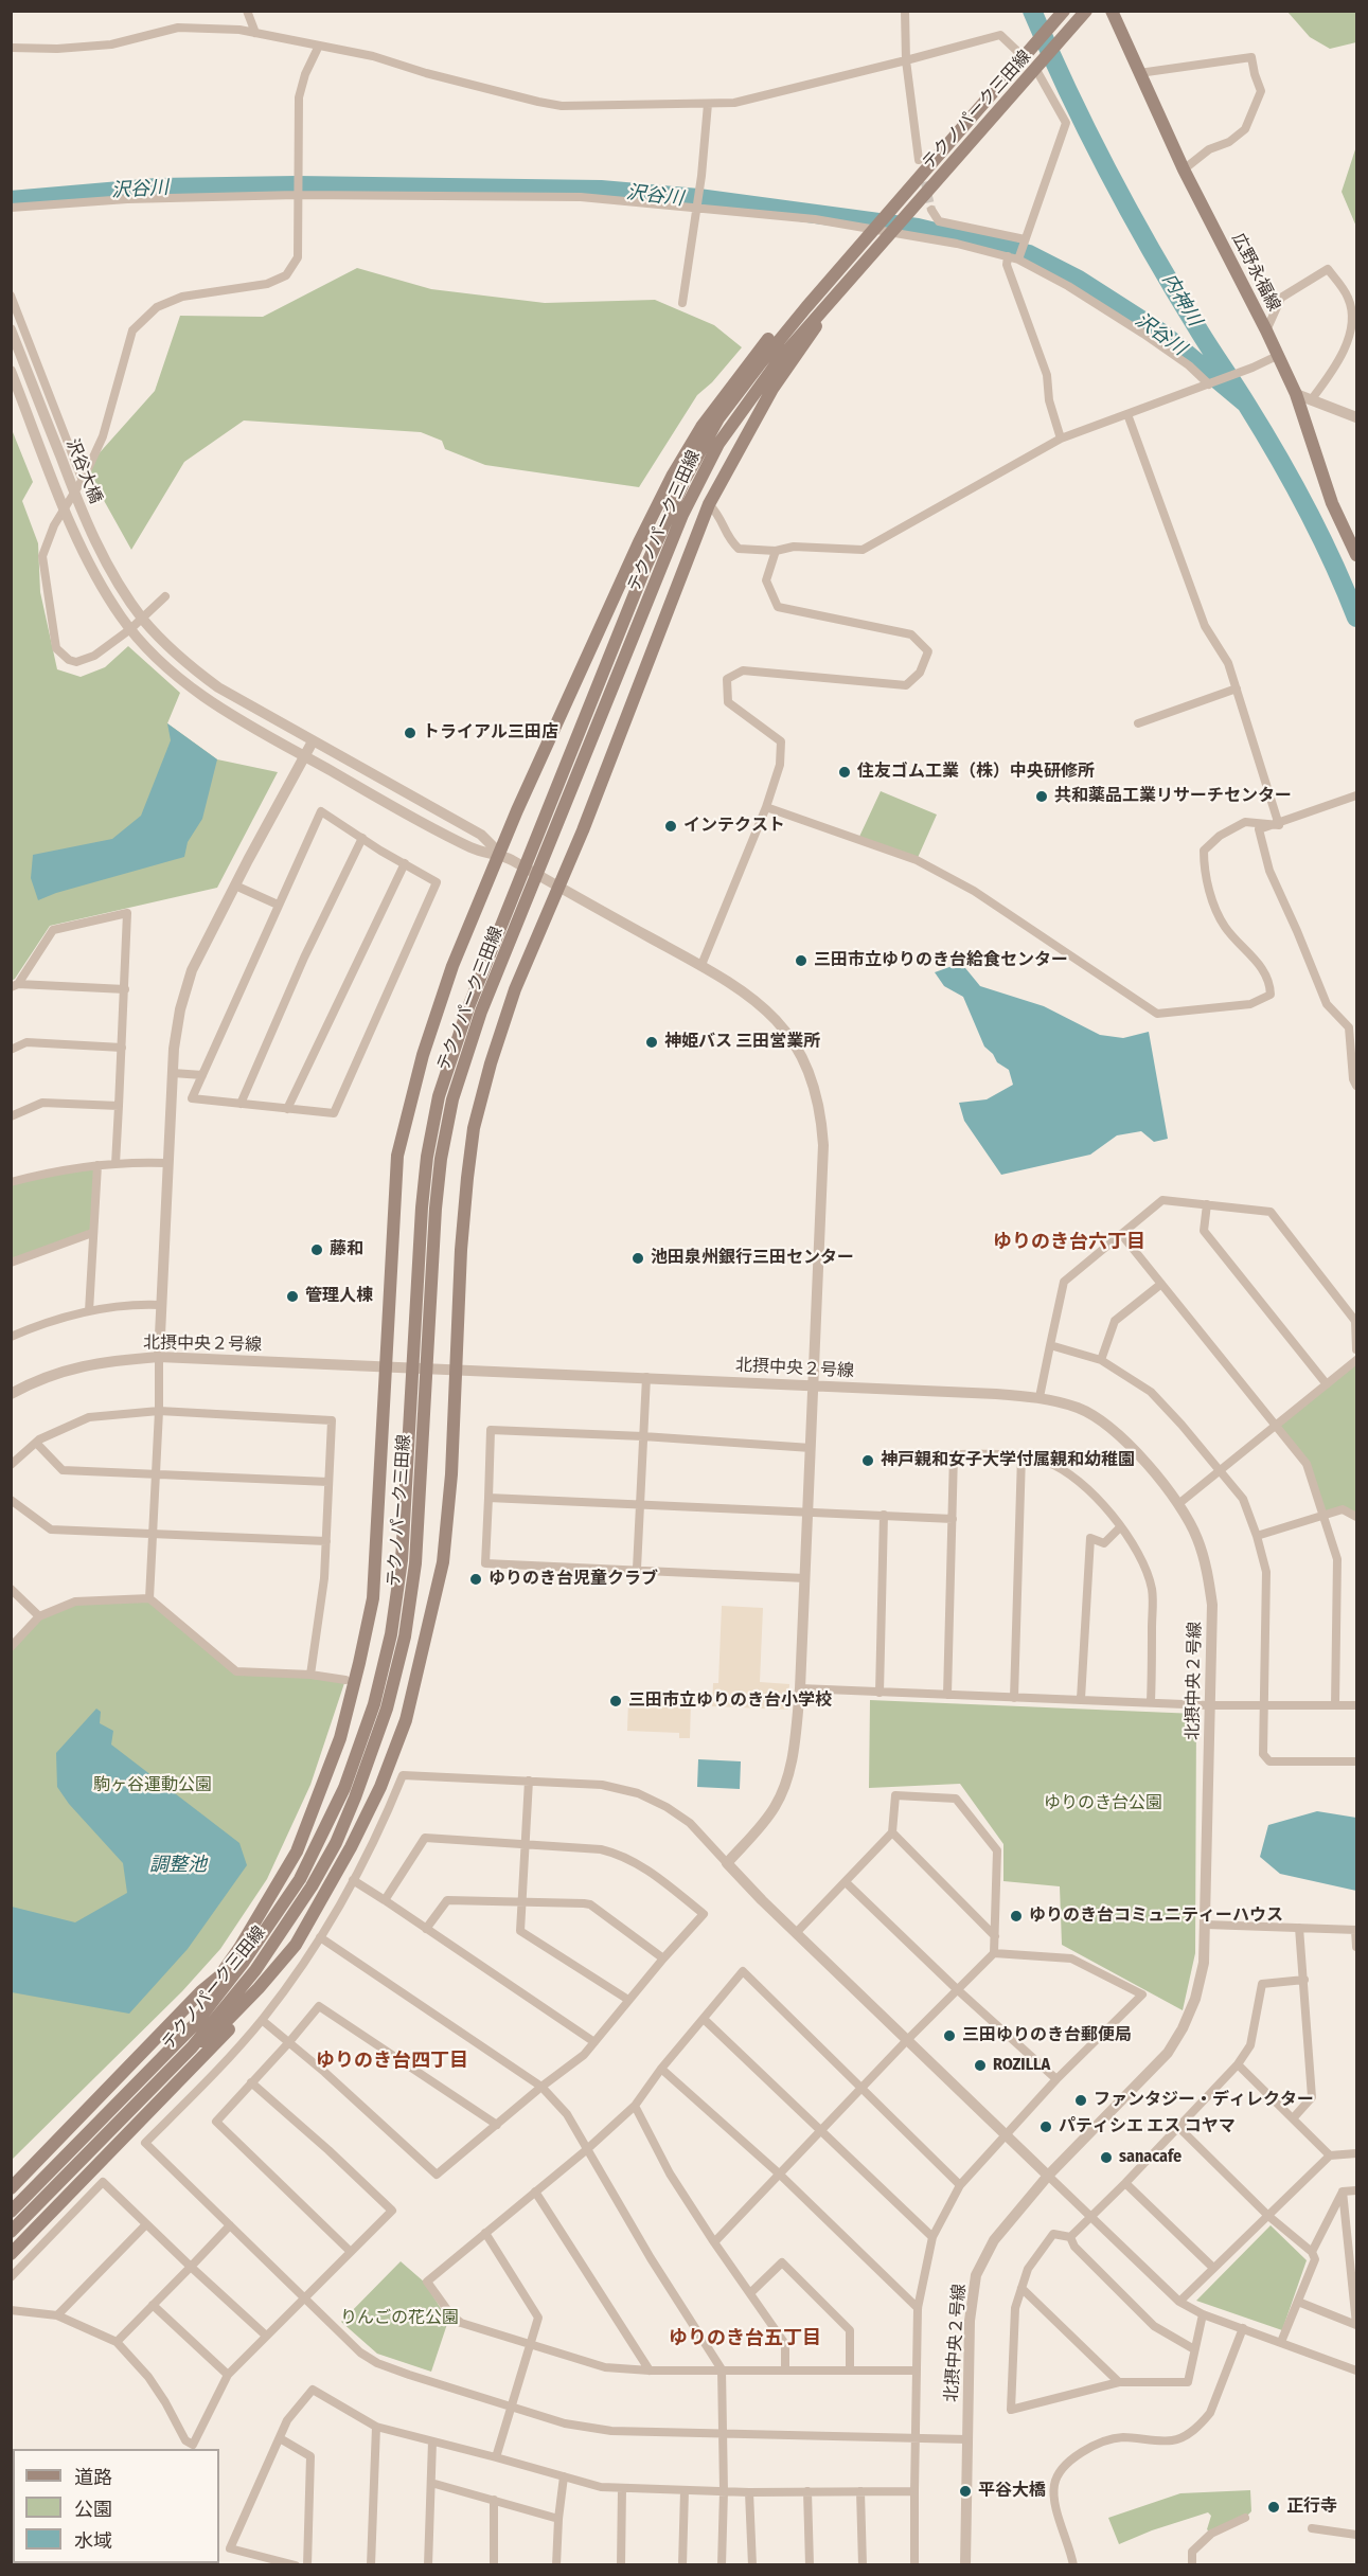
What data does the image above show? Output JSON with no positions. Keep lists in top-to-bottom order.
{
  "streets": {
    "main road": ["テクノパーク三田線", "広野永福線"],
    "street": ["沢谷大橋", "北摂中央２号線"]
  },
  "districts": ["ゆりのき台六丁目", "ゆりのき台四丁目", "ゆりのき台五丁目"],
  "water": ["沢谷川", "内神川", "調整池"],
  "parks": ["駒ヶ谷運動公園", "ゆりのき台公園", "りんごの花公園"],
  "places": [
    "トライアル三田店",
    "住友ゴム工業（株）中央研修所",
    "共和薬品工業リサーチセンター",
    "インテクスト",
    "三田市立ゆりのき台給食センター",
    "神姫バス 三田営業所",
    "藤和",
    "池田泉州銀行三田センター",
    "管理人棟",
    "神戸親和女子大学付属親和幼稚園",
    "ゆりのき台児童クラブ",
    "三田市立ゆりのき台小学校",
    "ゆりのき台コミュニティーハウス",
    "三田ゆりのき台郵便局",
    "ROZILLA",
    "ファンタジー・ディレクター",
    "パティシエ エス コヤマ",
    "sanacafe",
    "平谷大橋",
    "正行寺"
  ],
  "legend": ["道路", "公園", "水域"]
}
